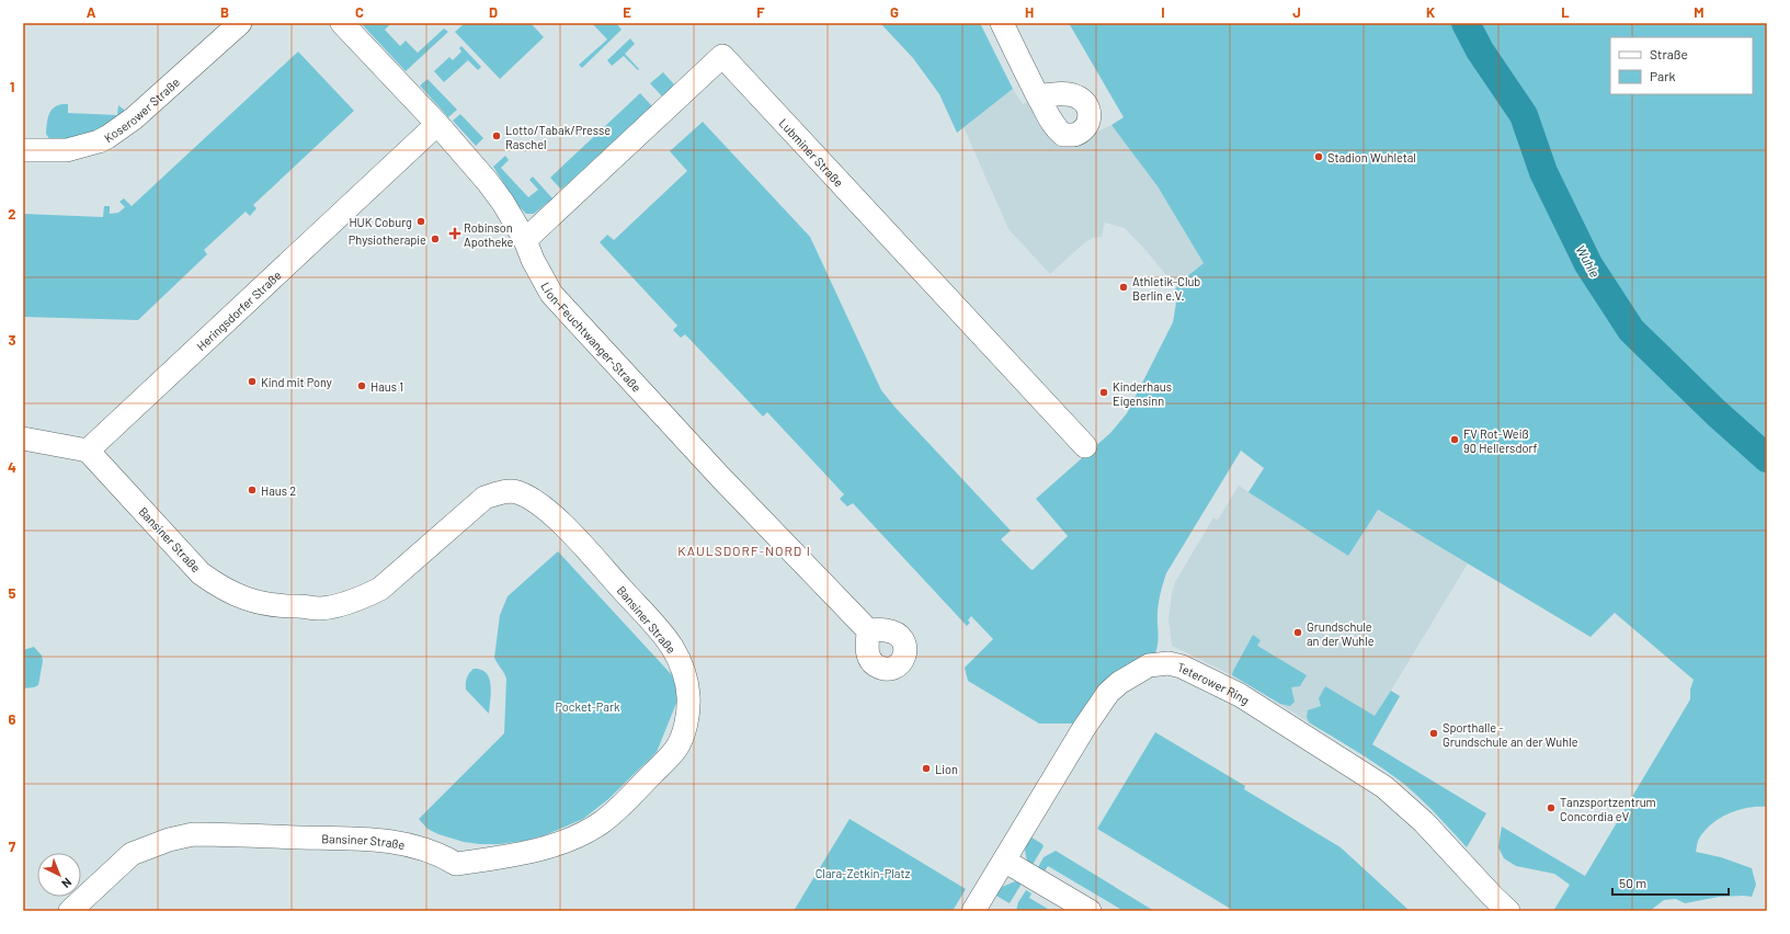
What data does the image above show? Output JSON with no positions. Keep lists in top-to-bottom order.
{
  "streets": {
    "street": [
      "Koserower Straße",
      "Lubminer Straße",
      "Heringsdorfer Straße",
      "Lion-Feuchtwanger-Straße",
      "Bansiner Straße",
      "Teterower Ring"
    ]
  },
  "crossings": [
    ["Lubminer Straße", "Lion-Feuchtwanger-Straße"],
    ["Heringsdorfer Straße", "Lion-Feuchtwanger-Straße"],
    ["Heringsdorfer Straße", "Bansiner Straße"]
  ],
  "districts": ["KAULSDORF-NORD I"],
  "water": ["Wuhle"],
  "parks": ["Pocket-Park", "Clara-Zetkin-Platz"],
  "places": {
    "other": [
      "Lotto/Tabak/Presse Raschel",
      "Stadion Wuhletal",
      "HUK Coburg",
      "Physiotherapie",
      "Athletik-Club Berlin e.V.",
      "Kind mit Pony",
      "Haus 1",
      "Kinderhaus Eigensinn",
      "FV Rot-Weiß 90 Hellersdorf",
      "Haus 2",
      "Grundschule an der Wuhle",
      "Sporthalle - Grundschule an der Wuhle",
      "Lion",
      "Tanzsportzentrum Concordia eV"
    ],
    "health": ["Robinson Apotheke"]
  },
  "legend": ["Straße", "Park"],
  "scale_bar": "50 m",
  "north": "bottom right",
  "grid": {
    "columns": [
      "A",
      "B",
      "C",
      "D",
      "E",
      "F",
      "G",
      "H",
      "I",
      "J",
      "K",
      "L",
      "M"
    ],
    "rows": [
      "1",
      "2",
      "3",
      "4",
      "5",
      "6",
      "7"
    ]
  }
}
